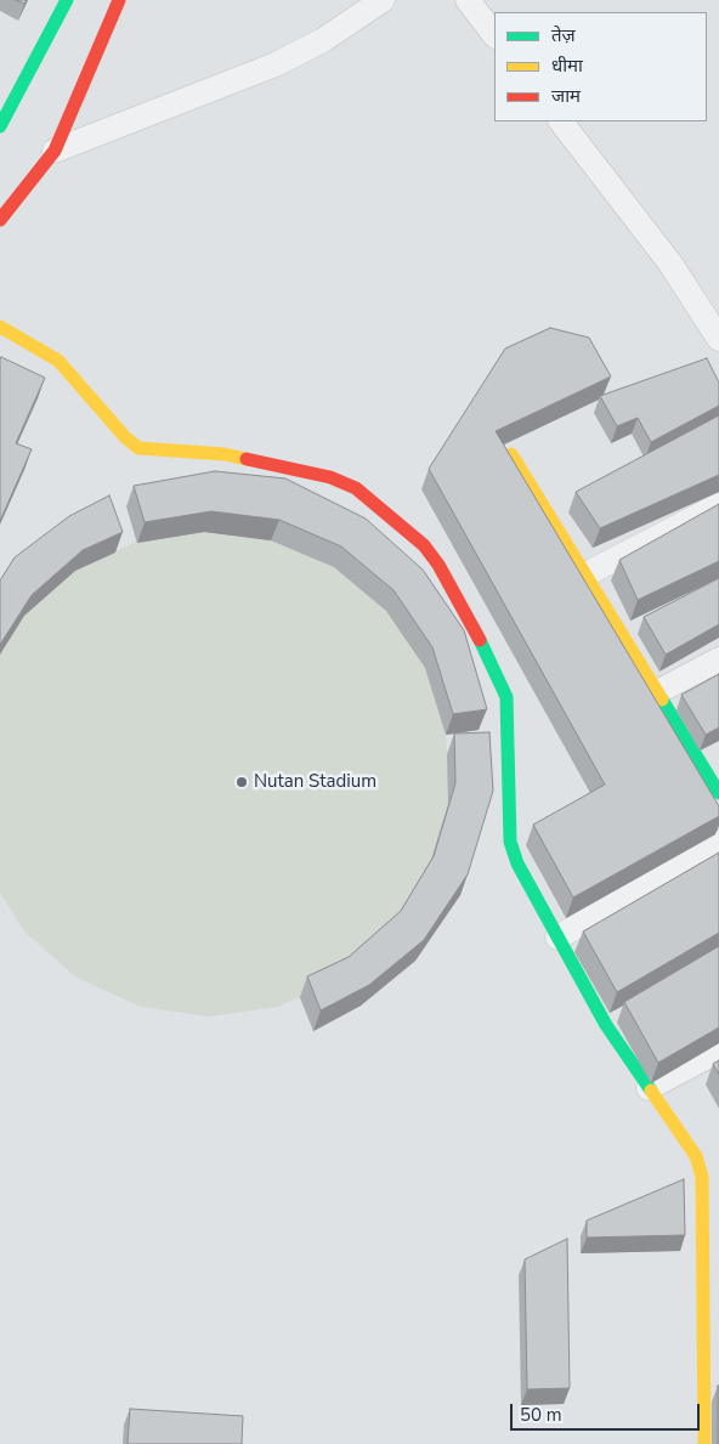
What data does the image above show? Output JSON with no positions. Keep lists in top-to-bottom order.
{
  "places": ["Nutan Stadium"],
  "legend": ["तेज़", "धीमा", "जाम"],
  "scale_bar": "50 m"
}
